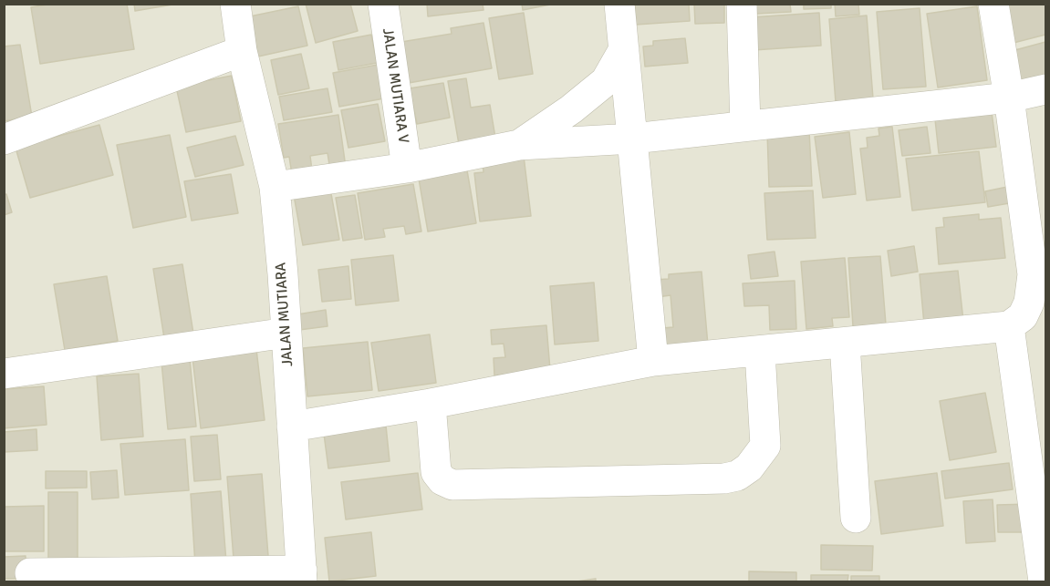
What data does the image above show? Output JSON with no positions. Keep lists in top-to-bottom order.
{
  "streets": {
    "street": ["JALAN MUTIARA V", "JALAN MUTIARA"]
  }
}
